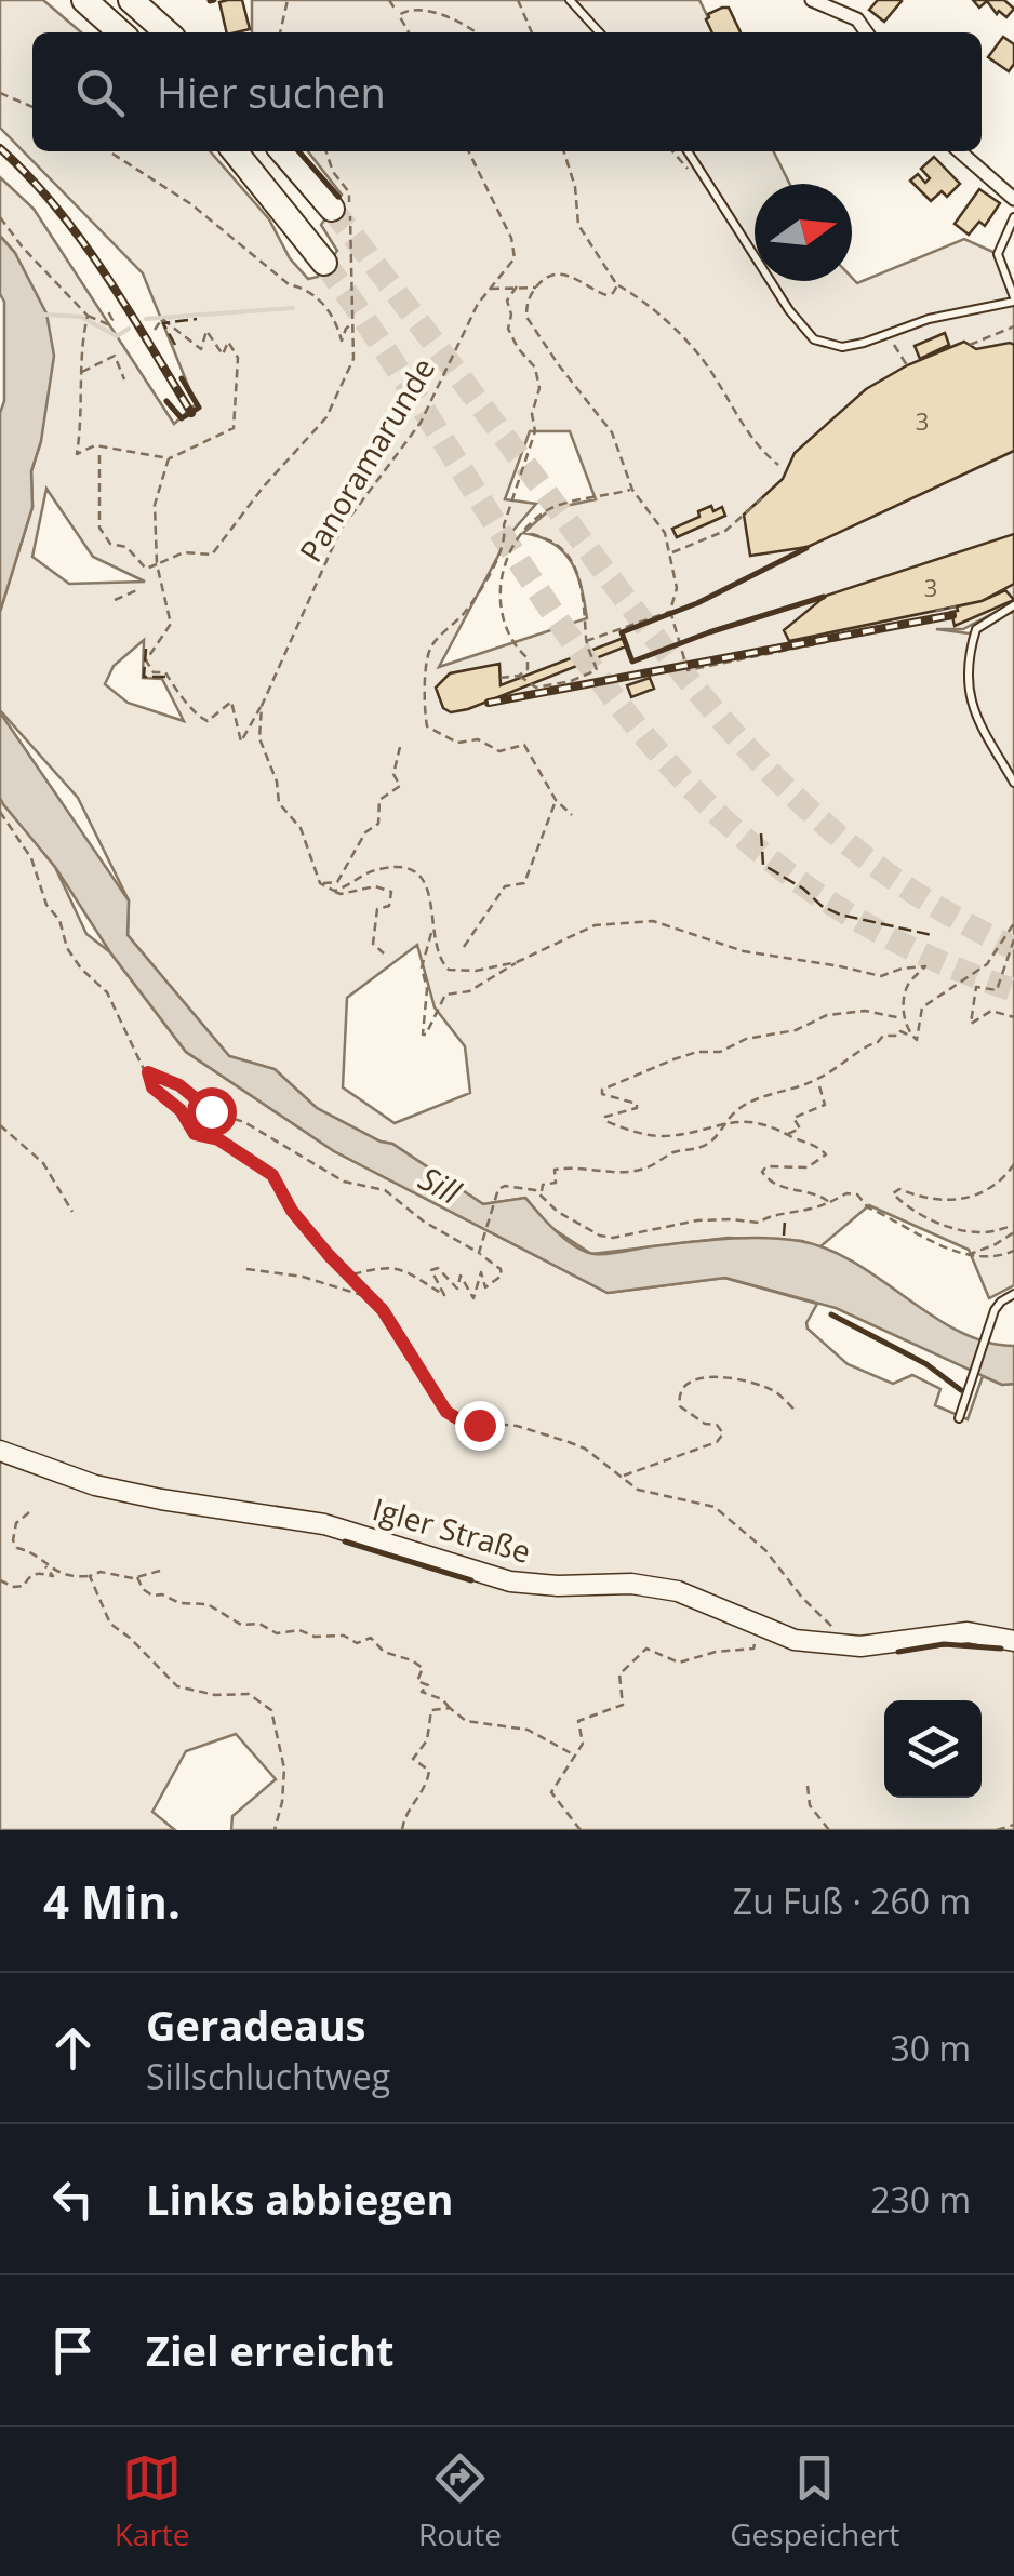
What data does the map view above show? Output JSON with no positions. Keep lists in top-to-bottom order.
{
  "streets": {
    "main road": ["Igler Straße"],
    "path": ["Panoramarunde"]
  },
  "water": ["Sill"],
  "house_numbers": ["3", "3"],
  "north": "right",
  "page": {
    "search": "Hier suchen",
    "heading": ["4 Min.", "Zu Fuß · 260 m"],
    "list": [
      ["Geradeaus", "Sillschluchtweg", "30 m"],
      ["Links abbiegen", "230 m"],
      "Ziel erreicht"
    ],
    "nav": ["Karte", "Route", "Gespeichert"]
  }
}
